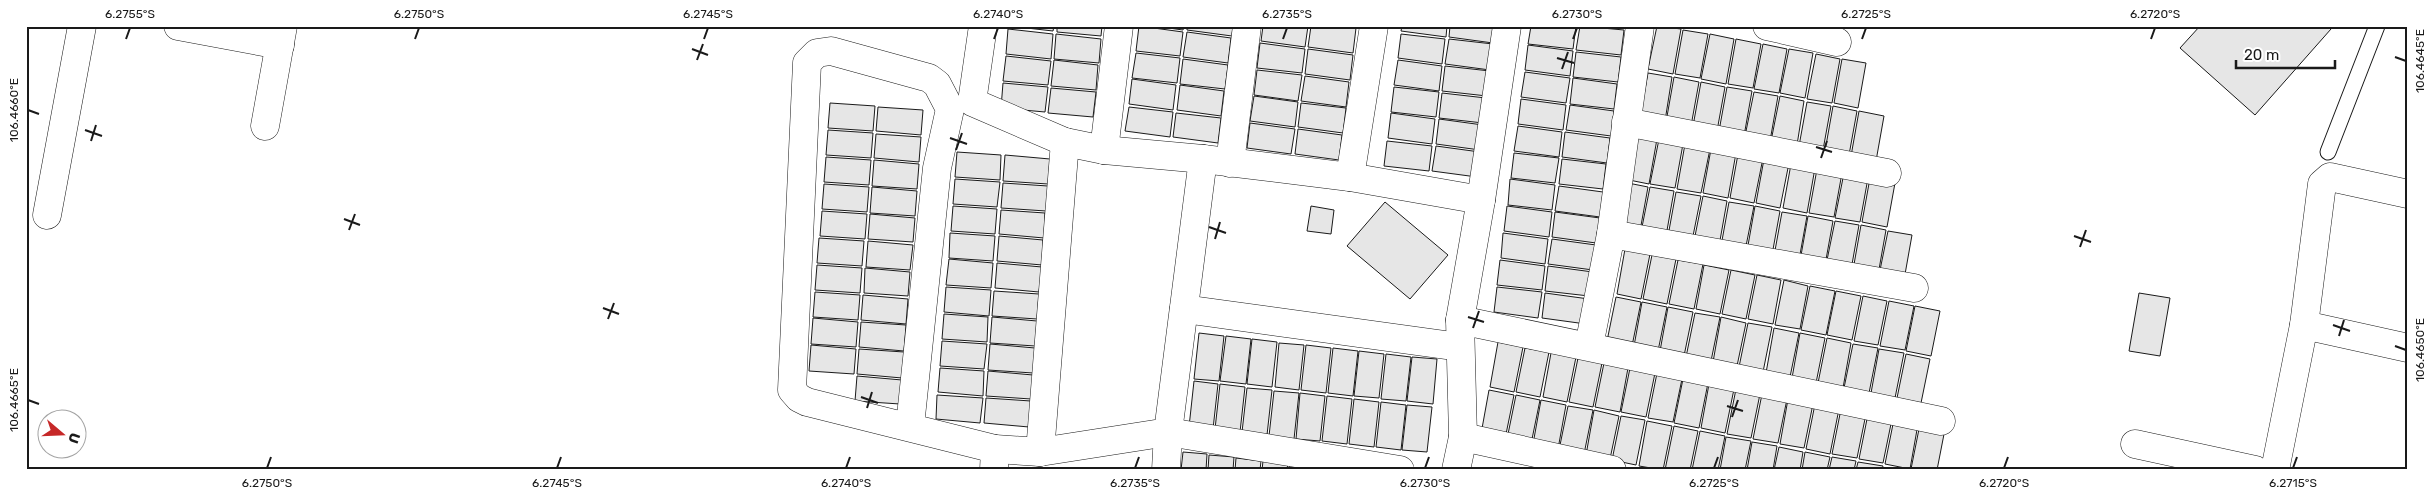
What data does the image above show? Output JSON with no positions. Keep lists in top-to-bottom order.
{
  "scale_bar": "20 m",
  "north": "right",
  "coordinates": [
    "6.2755°S",
    "6.2750°S",
    "6.2745°S",
    "6.2740°S",
    "6.2735°S",
    "6.2730°S",
    "6.2725°S",
    "6.2720°S",
    "106.4645°E",
    "106.4660°E",
    "106.4650°E",
    "106.4665°E",
    "6.2715°S"
  ]
}
